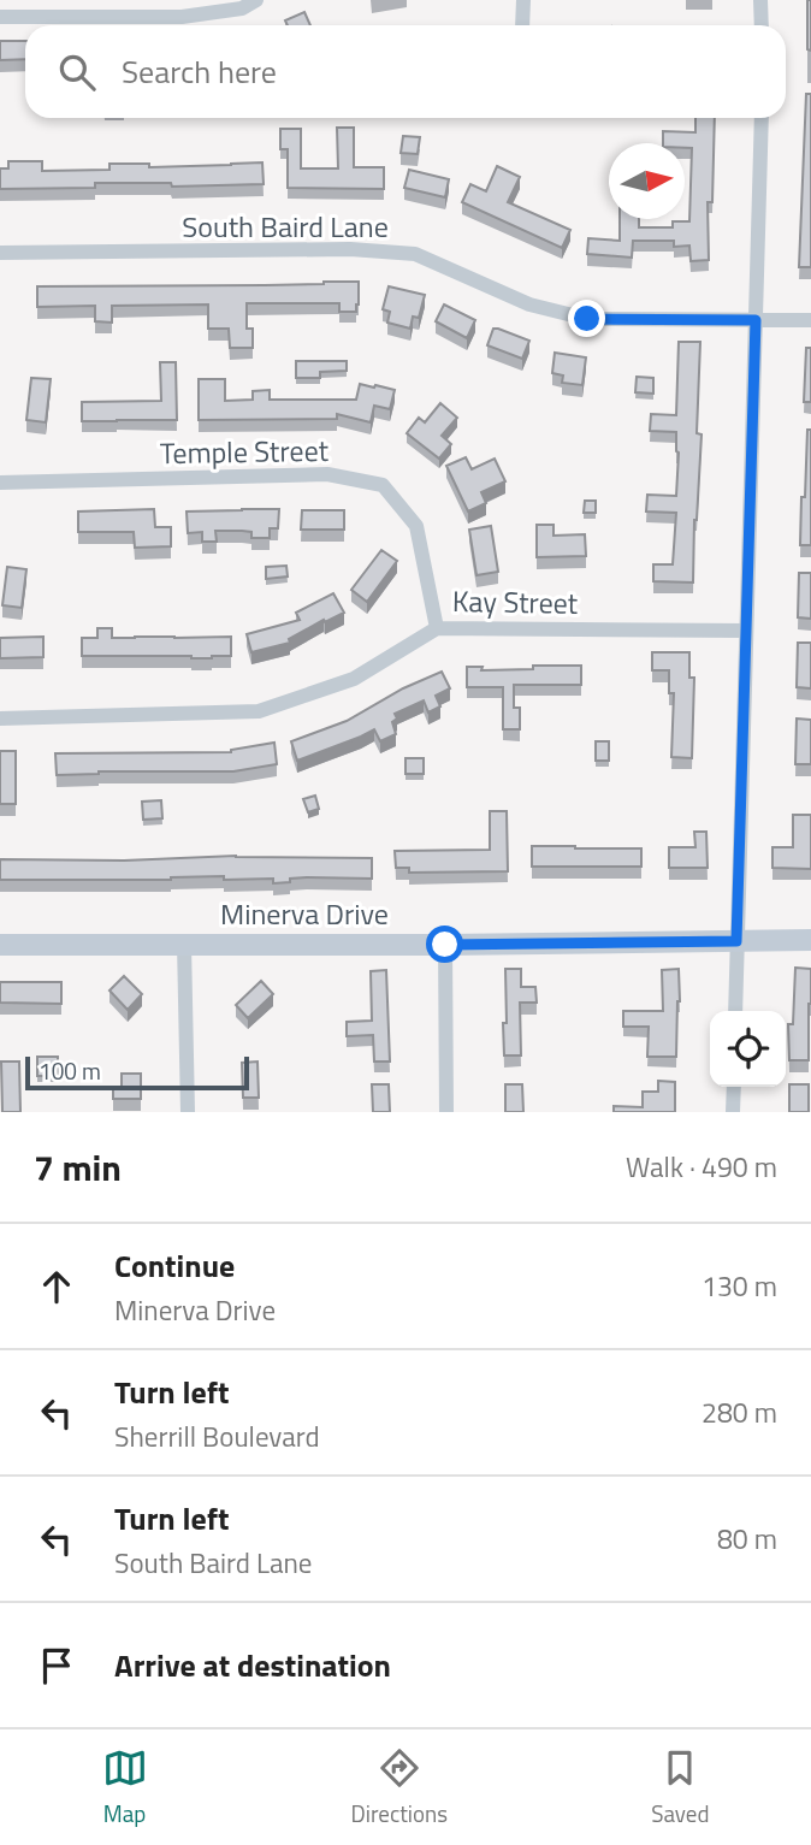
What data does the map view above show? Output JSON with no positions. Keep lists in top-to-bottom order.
{
  "streets": {
    "street": [
      "South Baird Lane",
      "Temple Street",
      "Kay Street",
      "Minerva Drive"
    ]
  },
  "crossings": [
    ["Temple Street", "Kay Street"]
  ],
  "scale_bar": "100 m",
  "north": "right",
  "page": {
    "search": "Search here",
    "scale": "100 m",
    "heading": ["7 min", "Walk · 490 m"],
    "list": [
      ["Continue", "Minerva Drive", "130 m"],
      ["Turn left", "Sherrill Boulevard", "280 m"],
      ["Turn left", "South Baird Lane", "80 m"],
      "Arrive at destination"
    ],
    "nav": ["Map", "Directions", "Saved"]
  }
}
